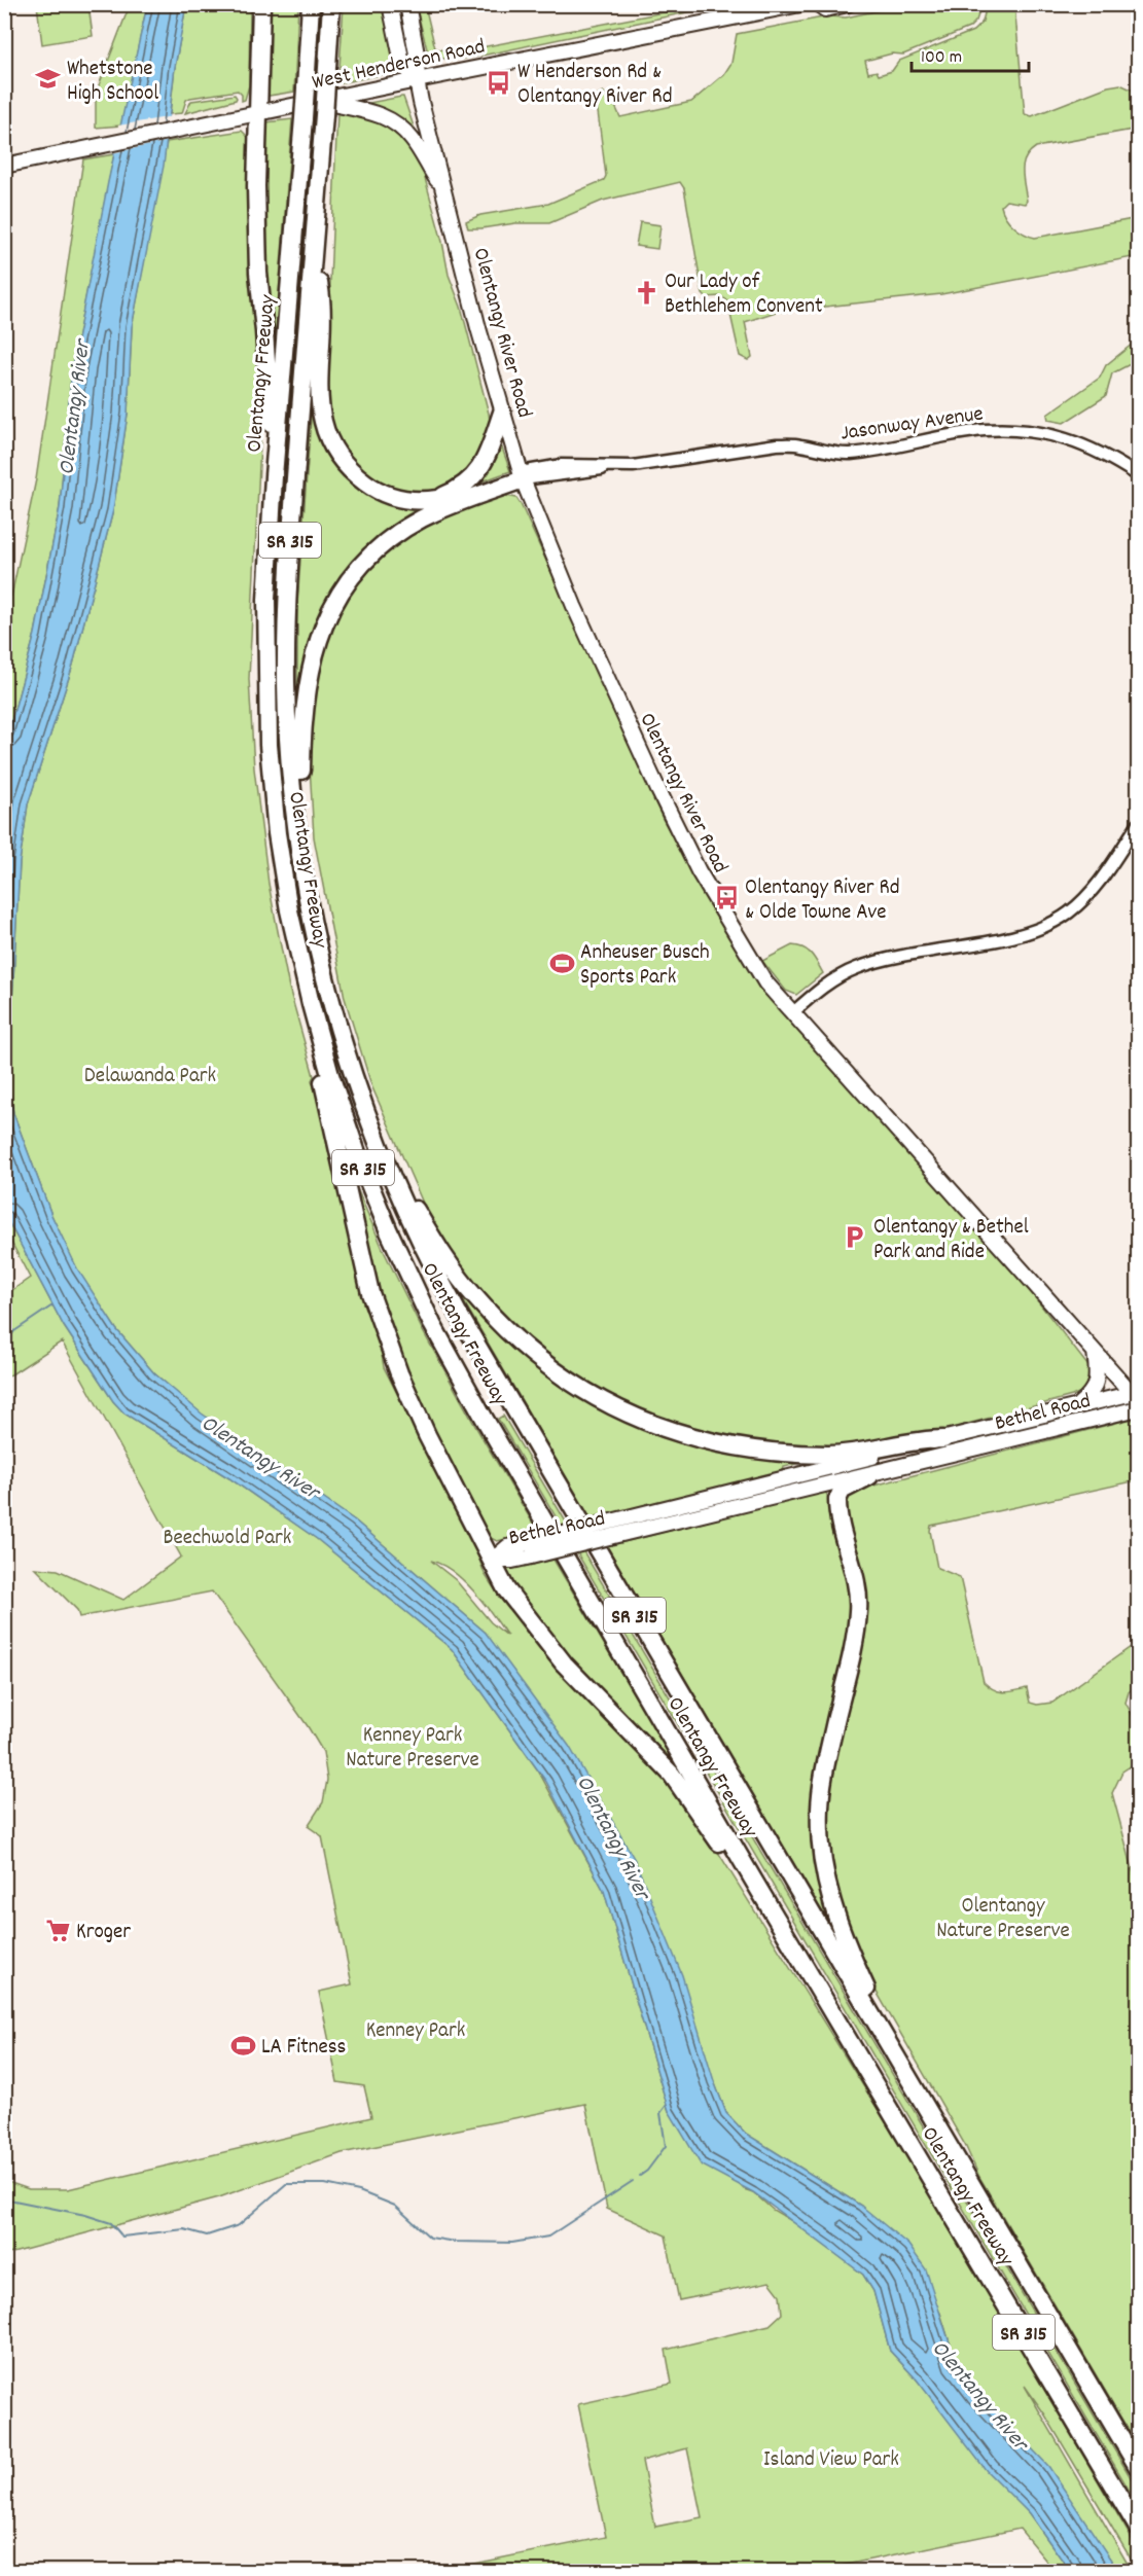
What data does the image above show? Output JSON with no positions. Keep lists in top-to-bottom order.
{
  "streets": {
    "highway": ["Olentangy Freeway", "SR 315"],
    "main road": ["West Henderson Road", "Olentangy River Road", "Bethel Road"],
    "street": ["Jasonway Avenue"]
  },
  "crossings": [
    ["West Henderson Road", "Olentangy River Road"],
    ["West Henderson Road", "Olentangy Freeway"],
    ["Olentangy River Road", "Jasonway Avenue"],
    ["Olentangy River Road", "Bethel Road"]
  ],
  "water": ["Olentangy River"],
  "parks": [
    "Delawanda Park",
    "Beechwold Park",
    "Kenney Park Nature Preserve",
    "Olentangy Nature Preserve",
    "Kenney Park",
    "Island View Park"
  ],
  "places": {
    "school or university": ["Whetstone High School"],
    "bus stop": ["W Henderson Rd & Olentangy River Rd", "Olentangy River Rd & Olde Towne Ave"],
    "church": ["Our Lady of Bethlehem Convent"],
    "sports": ["Anheuser Busch Sports Park", "LA Fitness"],
    "parking": ["Olentangy & Bethel Park and Ride"],
    "supermarket": ["Kroger"]
  },
  "scale_bar": "100 m"
}
